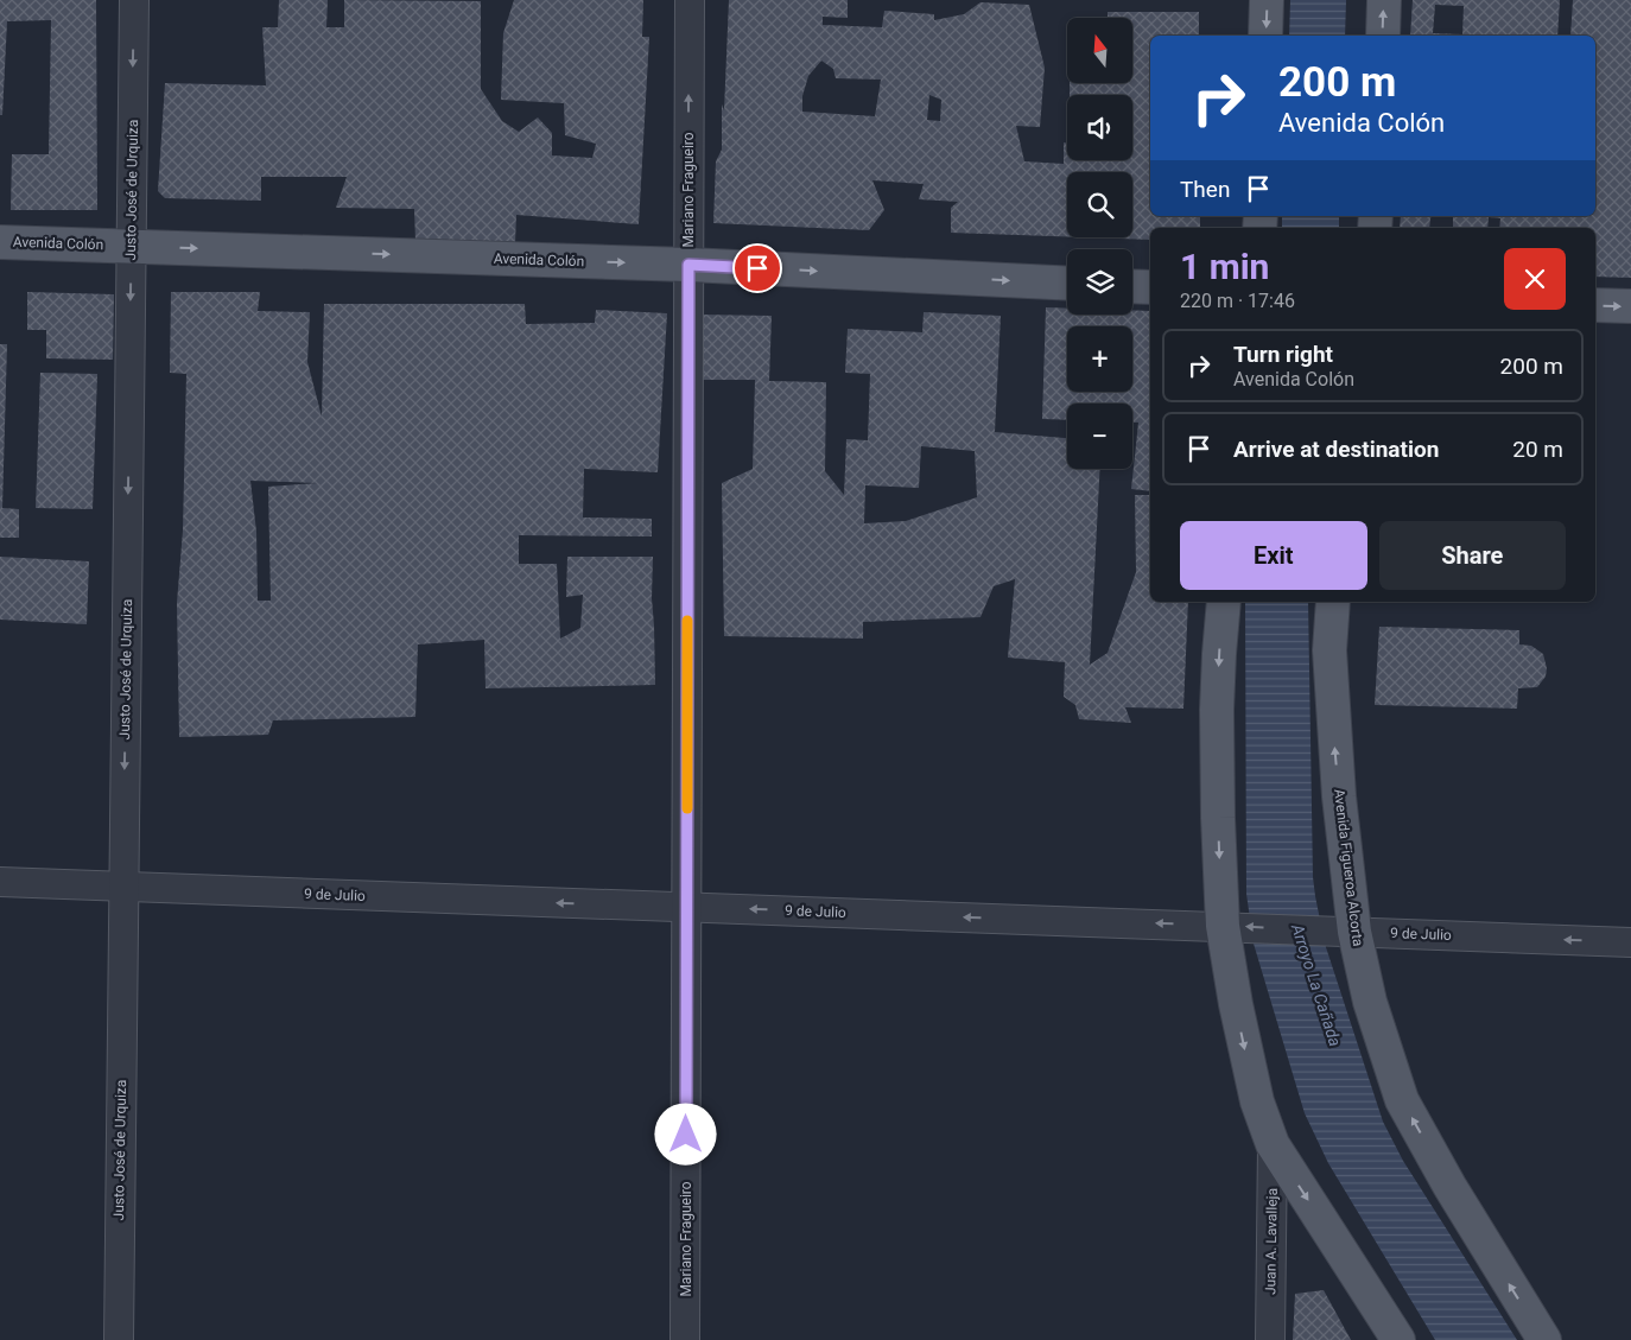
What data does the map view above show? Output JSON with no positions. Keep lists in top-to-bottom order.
{
  "streets": {
    "main road": ["Avenida Colón", "Avenida Figueroa Alcorta"],
    "street": [
      "Justo José de Urquiza",
      "Mariano Fragueiro",
      "9 de Julio",
      "Juan A. Lavalleja"
    ]
  },
  "crossings": [
    ["Justo José de Urquiza", "Avenida Colón"],
    ["Justo José de Urquiza", "9 de Julio"],
    ["Mariano Fragueiro", "Avenida Colón"],
    ["Mariano Fragueiro", "9 de Julio"],
    ["Avenida Figueroa Alcorta", "9 de Julio"]
  ],
  "one_way": ["Justo José de Urquiza", "Avenida Colón", "9 de Julio"],
  "water": ["Arroyo La Cañada"],
  "north": "top",
  "page": {
    "map_buttons": ["+", "−"],
    "turn": ["200 m", "Avenida Colón"],
    "then": "Then",
    "heading": ["1 min", "220 m · 17:46"],
    "list": [
      {
        "name": "Turn right",
        "note": "Avenida Colón",
        "value": "200 m"
      },
      {
        "name": "Arrive at destination",
        "value": "20 m"
      }
    ],
    "buttons": ["Exit", "Share"]
  }
}
